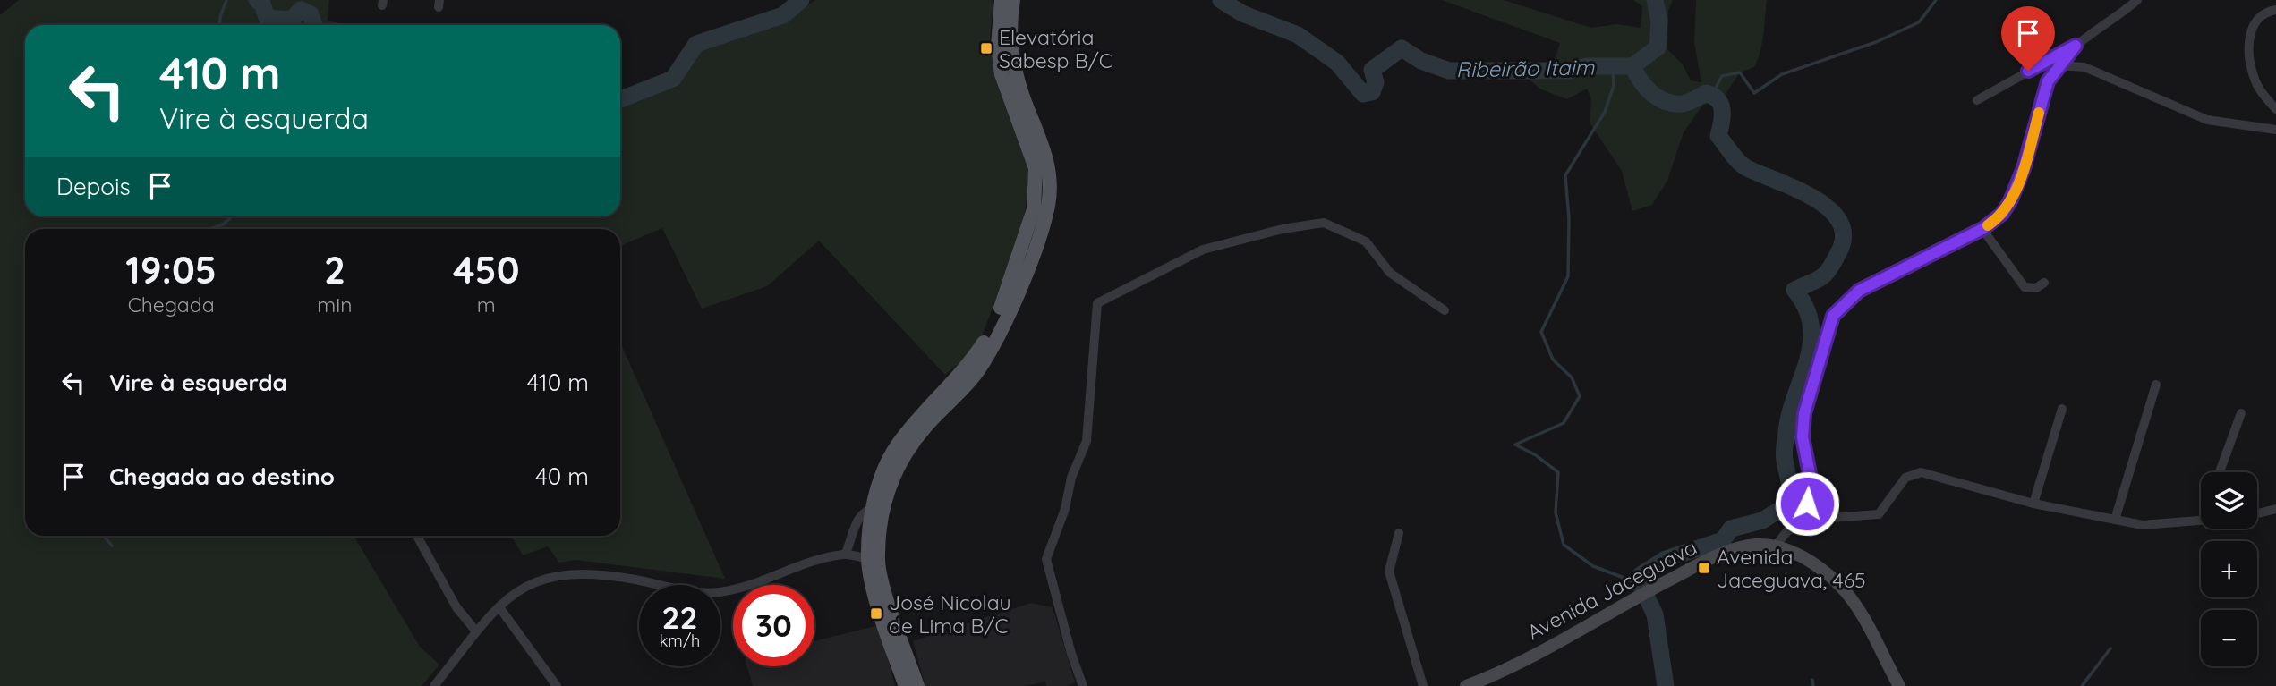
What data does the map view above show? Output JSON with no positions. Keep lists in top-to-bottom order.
{
  "streets": {
    "main road": ["Avenida Jaceguava"]
  },
  "water": ["Ribeirão Itaim"],
  "places": {
    "transit": ["Elevatória Sabesp B/C", "Avenida Jaceguava, 465", "José Nicolau de Lima B/C"]
  },
  "page": {
    "turn": ["410 m", "Vire à esquerda"],
    "then": "Depois",
    "eta": [
      "19:05",
      "Chegada",
      "2",
      "min",
      "450",
      "m"
    ],
    "list": [
      {
        "name": "Vire à esquerda",
        "value": "410 m"
      },
      {
        "name": "Chegada ao destino",
        "value": "40 m"
      }
    ],
    "map_buttons": ["+", "−"],
    "speed": "22 km/h",
    "limit": "30"
  }
}
